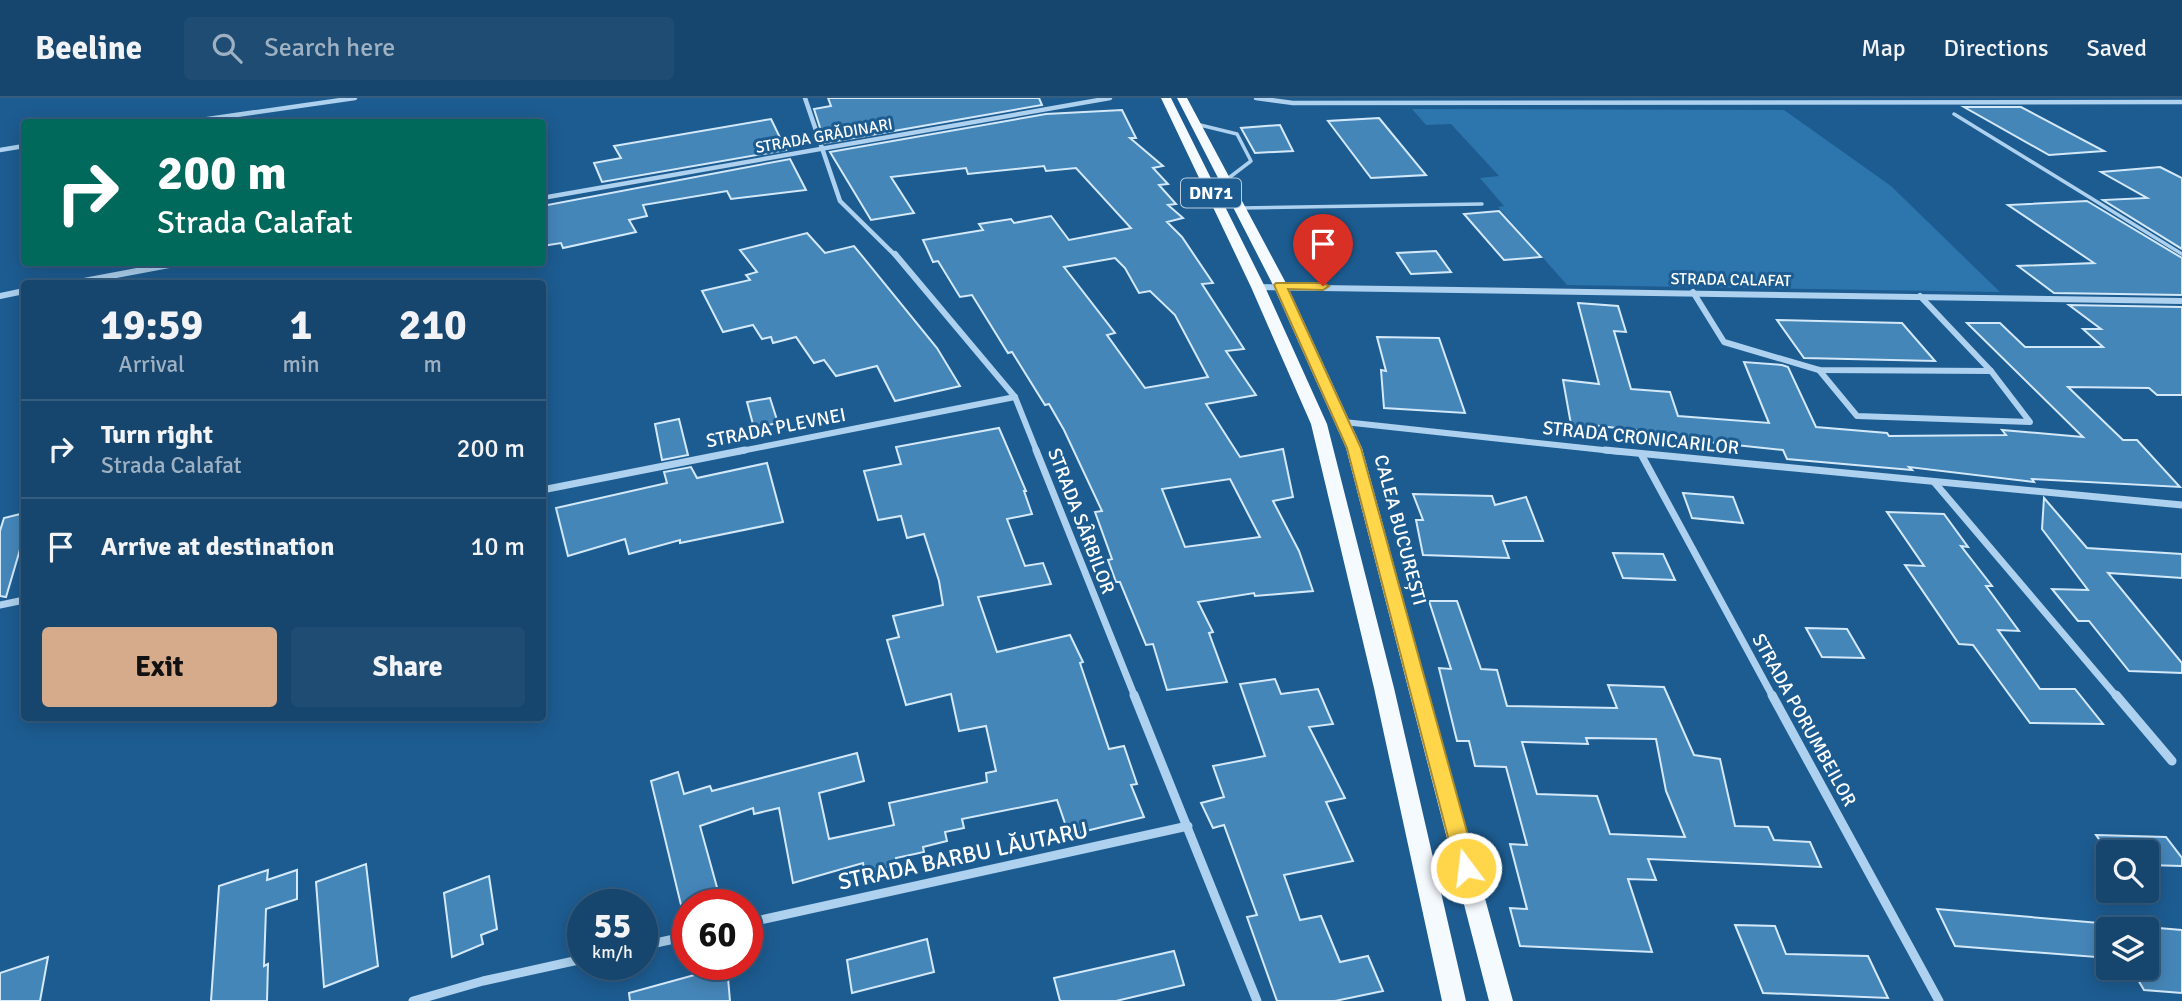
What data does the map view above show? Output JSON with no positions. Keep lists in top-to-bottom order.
{
  "streets": {
    "main road": ["DN71", "CALEA BUCUREȘTI"],
    "street": [
      "STRADA GRĂDINARI",
      "STRADA CALAFAT",
      "STRADA PLEVNEI",
      "STRADA CRONICARILOR",
      "STRADA SÂRBILOR",
      "STRADA PORUMBEILOR",
      "STRADA BARBU LĂUTARU"
    ]
  },
  "crossings": [
    ["STRADA GRĂDINARI", "STRADA SÂRBILOR"],
    ["DN71", "STRADA CALAFAT"],
    ["STRADA CALAFAT", "CALEA BUCUREȘTI"],
    ["STRADA PLEVNEI", "STRADA SÂRBILOR"],
    ["STRADA CRONICARILOR", "CALEA BUCUREȘTI"],
    ["STRADA CRONICARILOR", "STRADA PORUMBEILOR"],
    ["STRADA SÂRBILOR", "STRADA BARBU LĂUTARU"]
  ],
  "page": {
    "header": "Beeline",
    "search": "Search here",
    "nav": ["Map", "Directions", "Saved"],
    "turn": ["200 m", "Strada Calafat"],
    "eta": [
      "19:59",
      "Arrival",
      "1",
      "min",
      "210",
      "m"
    ],
    "list": [
      {
        "name": "Turn right",
        "note": "Strada Calafat",
        "value": "200 m"
      },
      {
        "name": "Arrive at destination",
        "value": "10 m"
      }
    ],
    "buttons": ["Exit", "Share"],
    "speed": "55 km/h",
    "limit": "60"
  }
}
